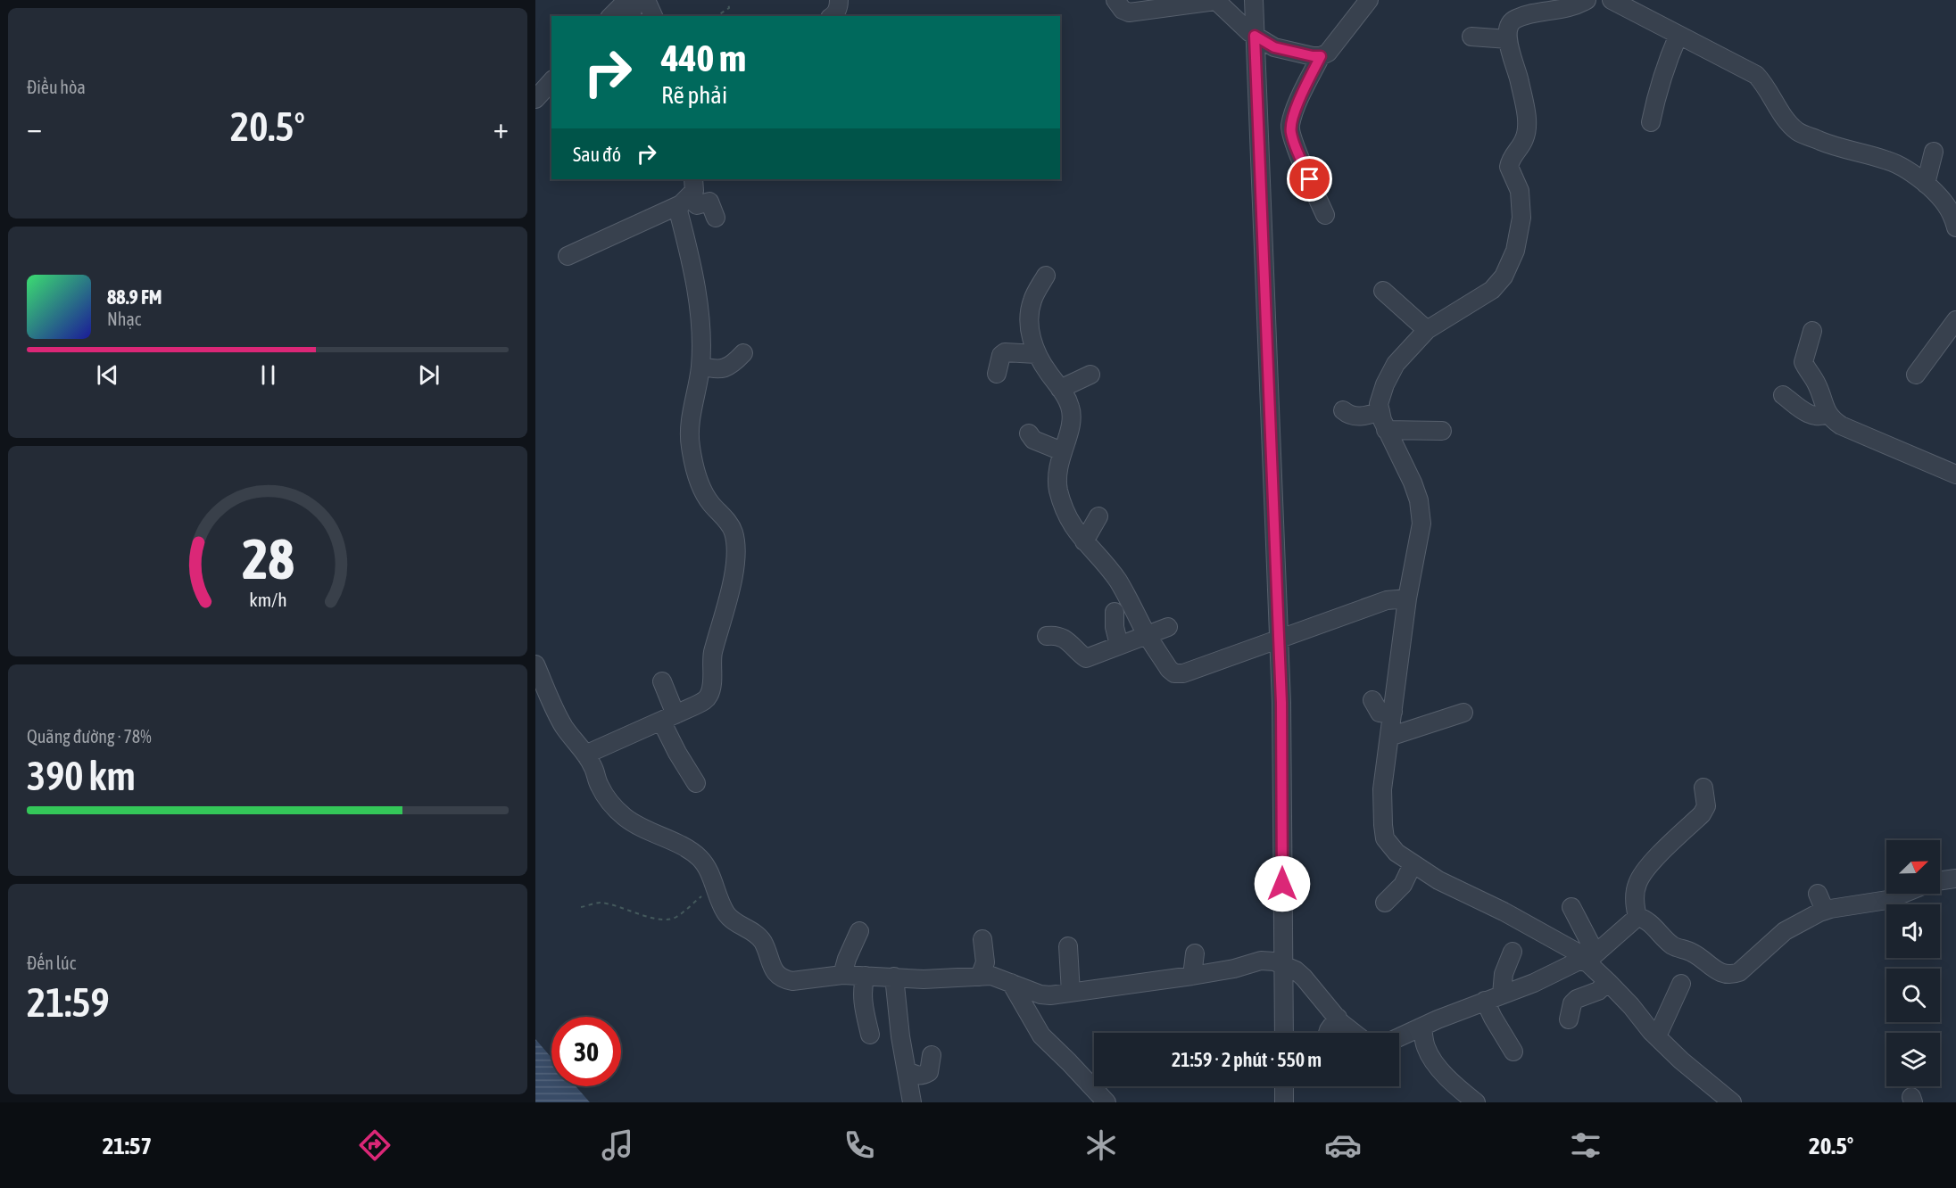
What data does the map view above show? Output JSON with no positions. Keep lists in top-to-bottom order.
{
  "north": "top right",
  "page": {
    "tile": [
      "Điều hòa",
      ["Quãng đường · 78%", "390 km"],
      ["Đến lúc", "21:59"]
    ],
    "turn": ["440 m", "Rẽ phải"],
    "heat": ["−", "20.5°", "+"],
    "then": "Sau đó",
    "song": ["88.9 FM", "Nhạc"],
    "limit": "30",
    "trip": "21:59 · 2 phút · 550 m",
    "tabs": ["21:57", "20.5°"],
    "gauge": ["28", "km/h"]
  }
}
